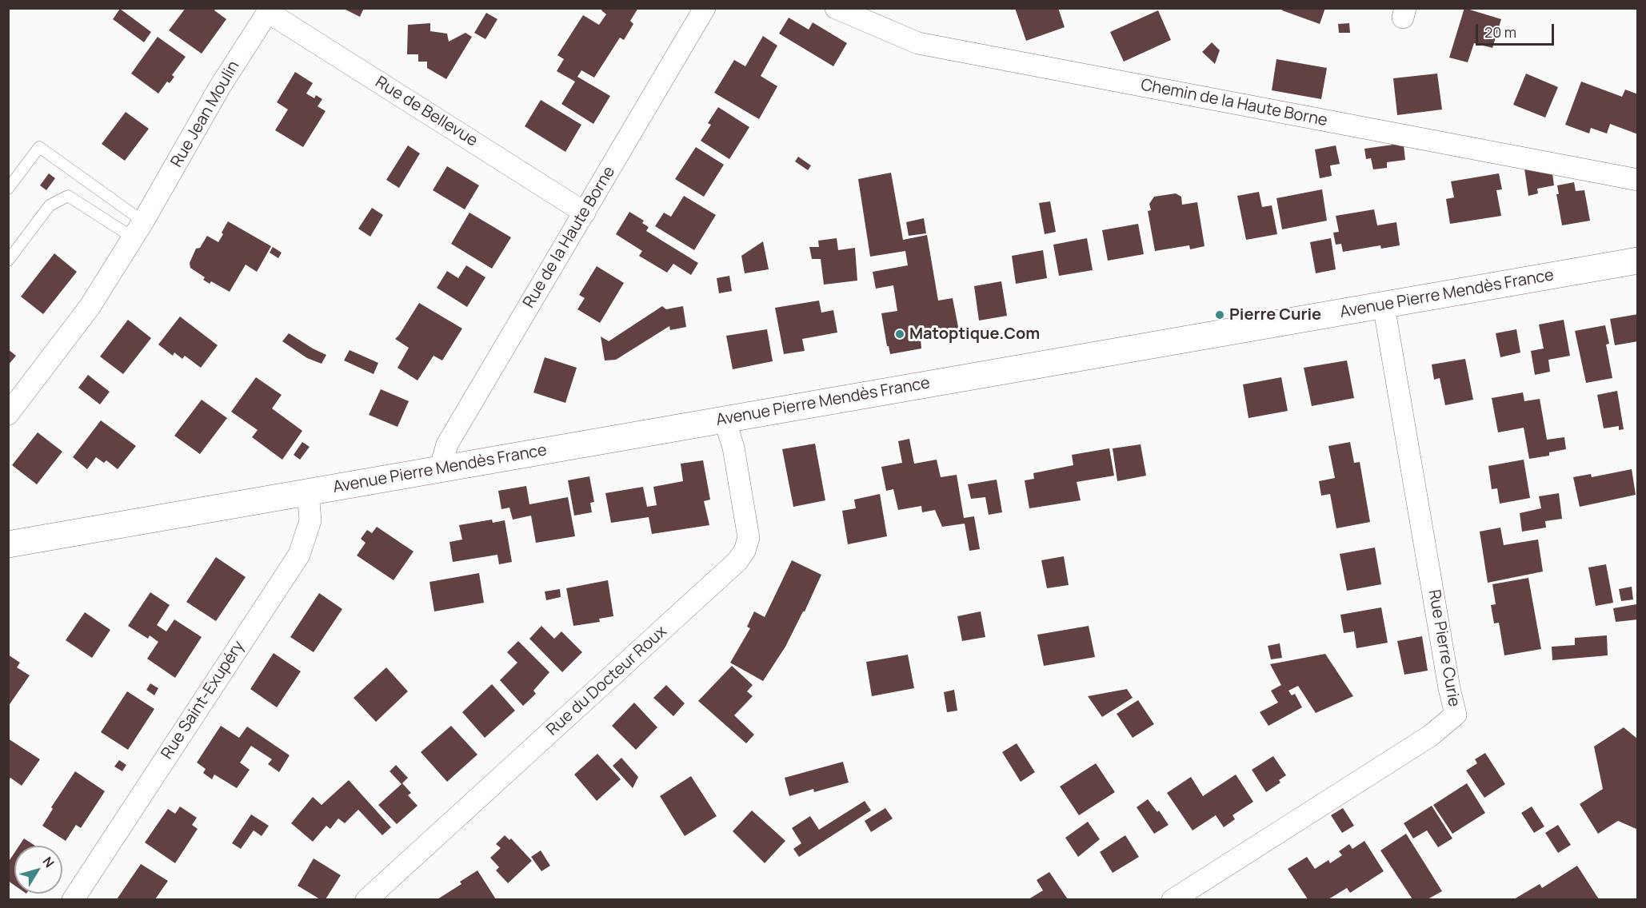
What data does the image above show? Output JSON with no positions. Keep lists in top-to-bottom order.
{
  "streets": {
    "main road": ["Avenue Pierre Mendès France"],
    "street": [
      "Chemin de la Haute Borne",
      "Rue de Bellevue",
      "Rue Jean Moulin",
      "Rue de la Haute Borne",
      "Rue Pierre Curie",
      "Rue du Docteur Roux",
      "Rue Saint-Exupéry"
    ]
  },
  "crossings": [
    ["Rue de Bellevue", "Rue Jean Moulin"],
    ["Rue de Bellevue", "Rue de la Haute Borne"],
    ["Rue de la Haute Borne", "Avenue Pierre Mendès France"],
    ["Avenue Pierre Mendès France", "Rue Pierre Curie"],
    ["Avenue Pierre Mendès France", "Rue du Docteur Roux"],
    ["Avenue Pierre Mendès France", "Rue Saint-Exupéry"]
  ],
  "places": ["Pierre Curie", "Matoptique.Com"],
  "scale_bar": "20 m",
  "north": "top right"
}
